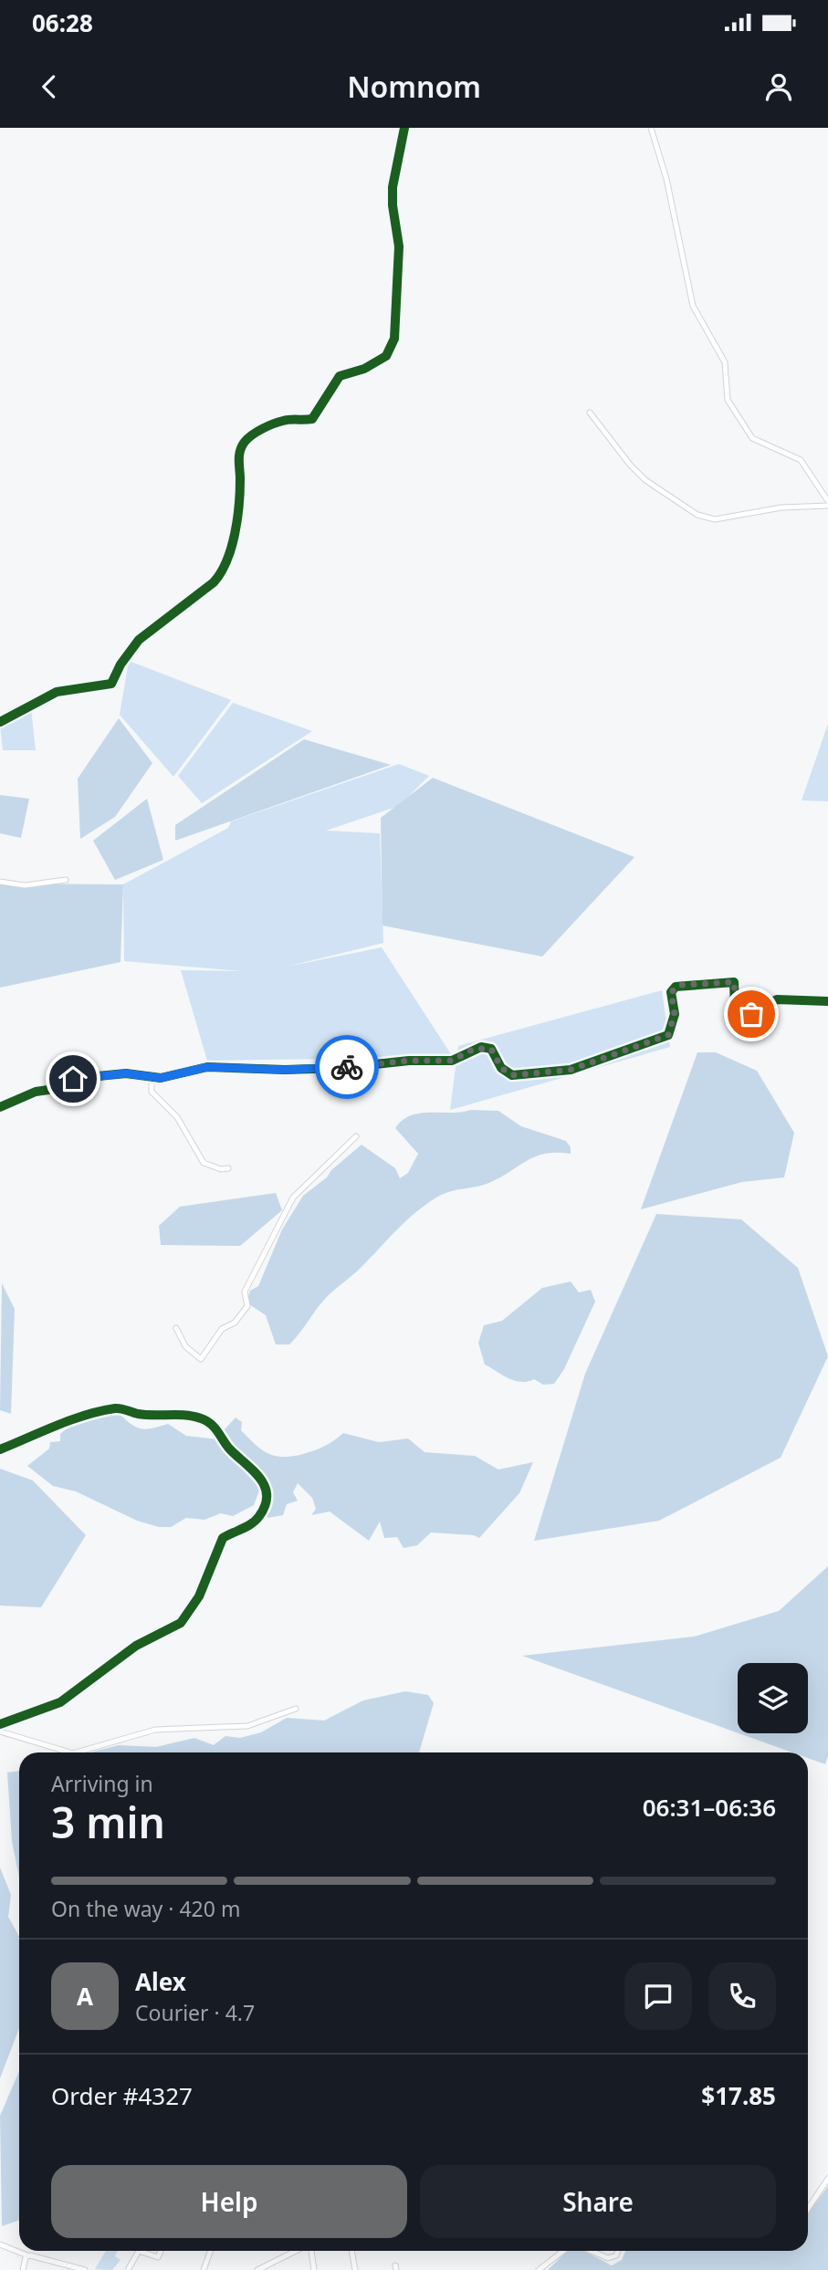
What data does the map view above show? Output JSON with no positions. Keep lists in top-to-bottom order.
{
  "page": {
    "status": "06:28",
    "header": "Nomnom",
    "heading": ["3 min", "Arriving in", "06:31–06:36"],
    "panel": [
      "Alex",
      "Courier · 4.7",
      "Order #4327",
      "$17.85"
    ],
    "bar": "On the way · 420 m",
    "round": "A",
    "buttons": ["Help", "Share"]
  }
}
